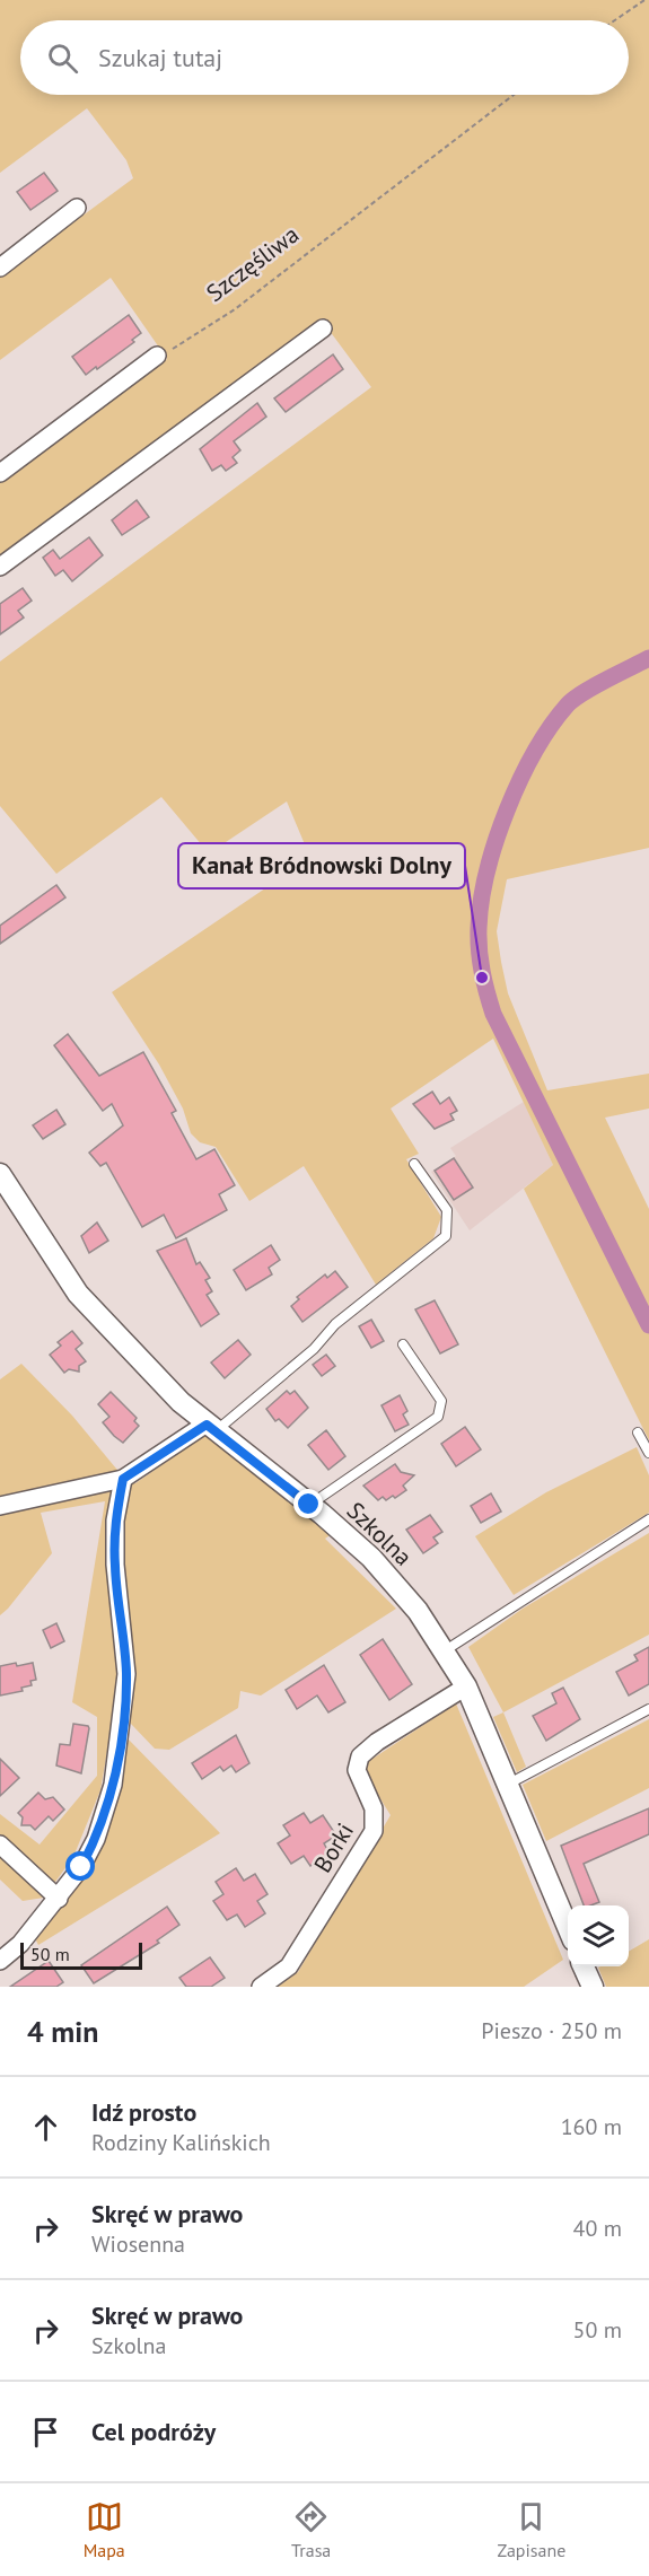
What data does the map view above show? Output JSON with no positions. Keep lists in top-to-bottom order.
{
  "streets": {
    "street": ["Szkolna", "Borki"],
    "path": ["Szczęśliwa"]
  },
  "crossings": [
    ["Szkolna", "Borki"]
  ],
  "places": ["Kanał Bródnowski Dolny"],
  "scale_bar": "50 m",
  "page": {
    "search": "Szukaj tutaj",
    "scale": "50 m",
    "heading": ["4 min", "Pieszo · 250 m"],
    "list": [
      ["Idź prosto", "Rodziny Kalińskich", "160 m"],
      ["Skręć w prawo", "Wiosenna", "40 m"],
      ["Skręć w prawo", "Szkolna", "50 m"],
      "Cel podróży"
    ],
    "nav": ["Mapa", "Trasa", "Zapisane"]
  }
}
